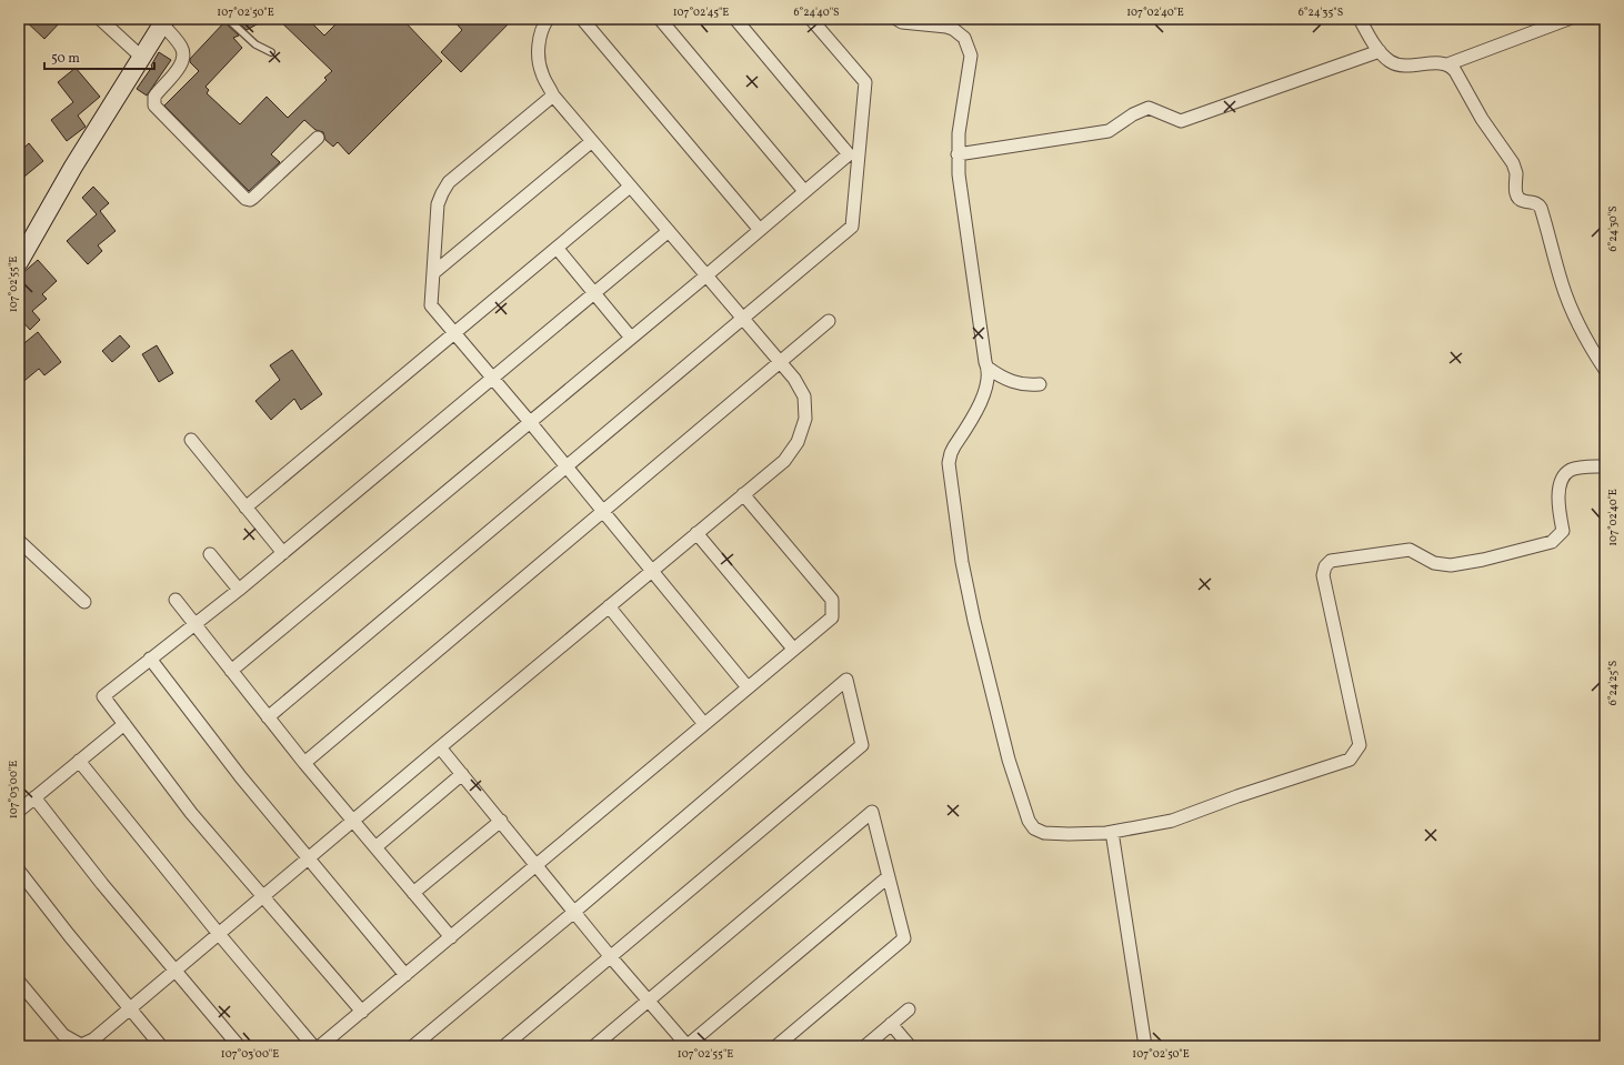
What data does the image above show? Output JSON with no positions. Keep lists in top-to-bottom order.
{
  "scale_bar": "50 m",
  "coordinates": [
    "107°02'50\"E",
    "107°02'45\"E",
    "6°24'40\"S",
    "107°02'40\"E",
    "6°24'35\"S",
    "6°24'30\"S",
    "107°02'55\"E",
    "6°24'25\"S",
    "107°03'00\"E"
  ]
}
